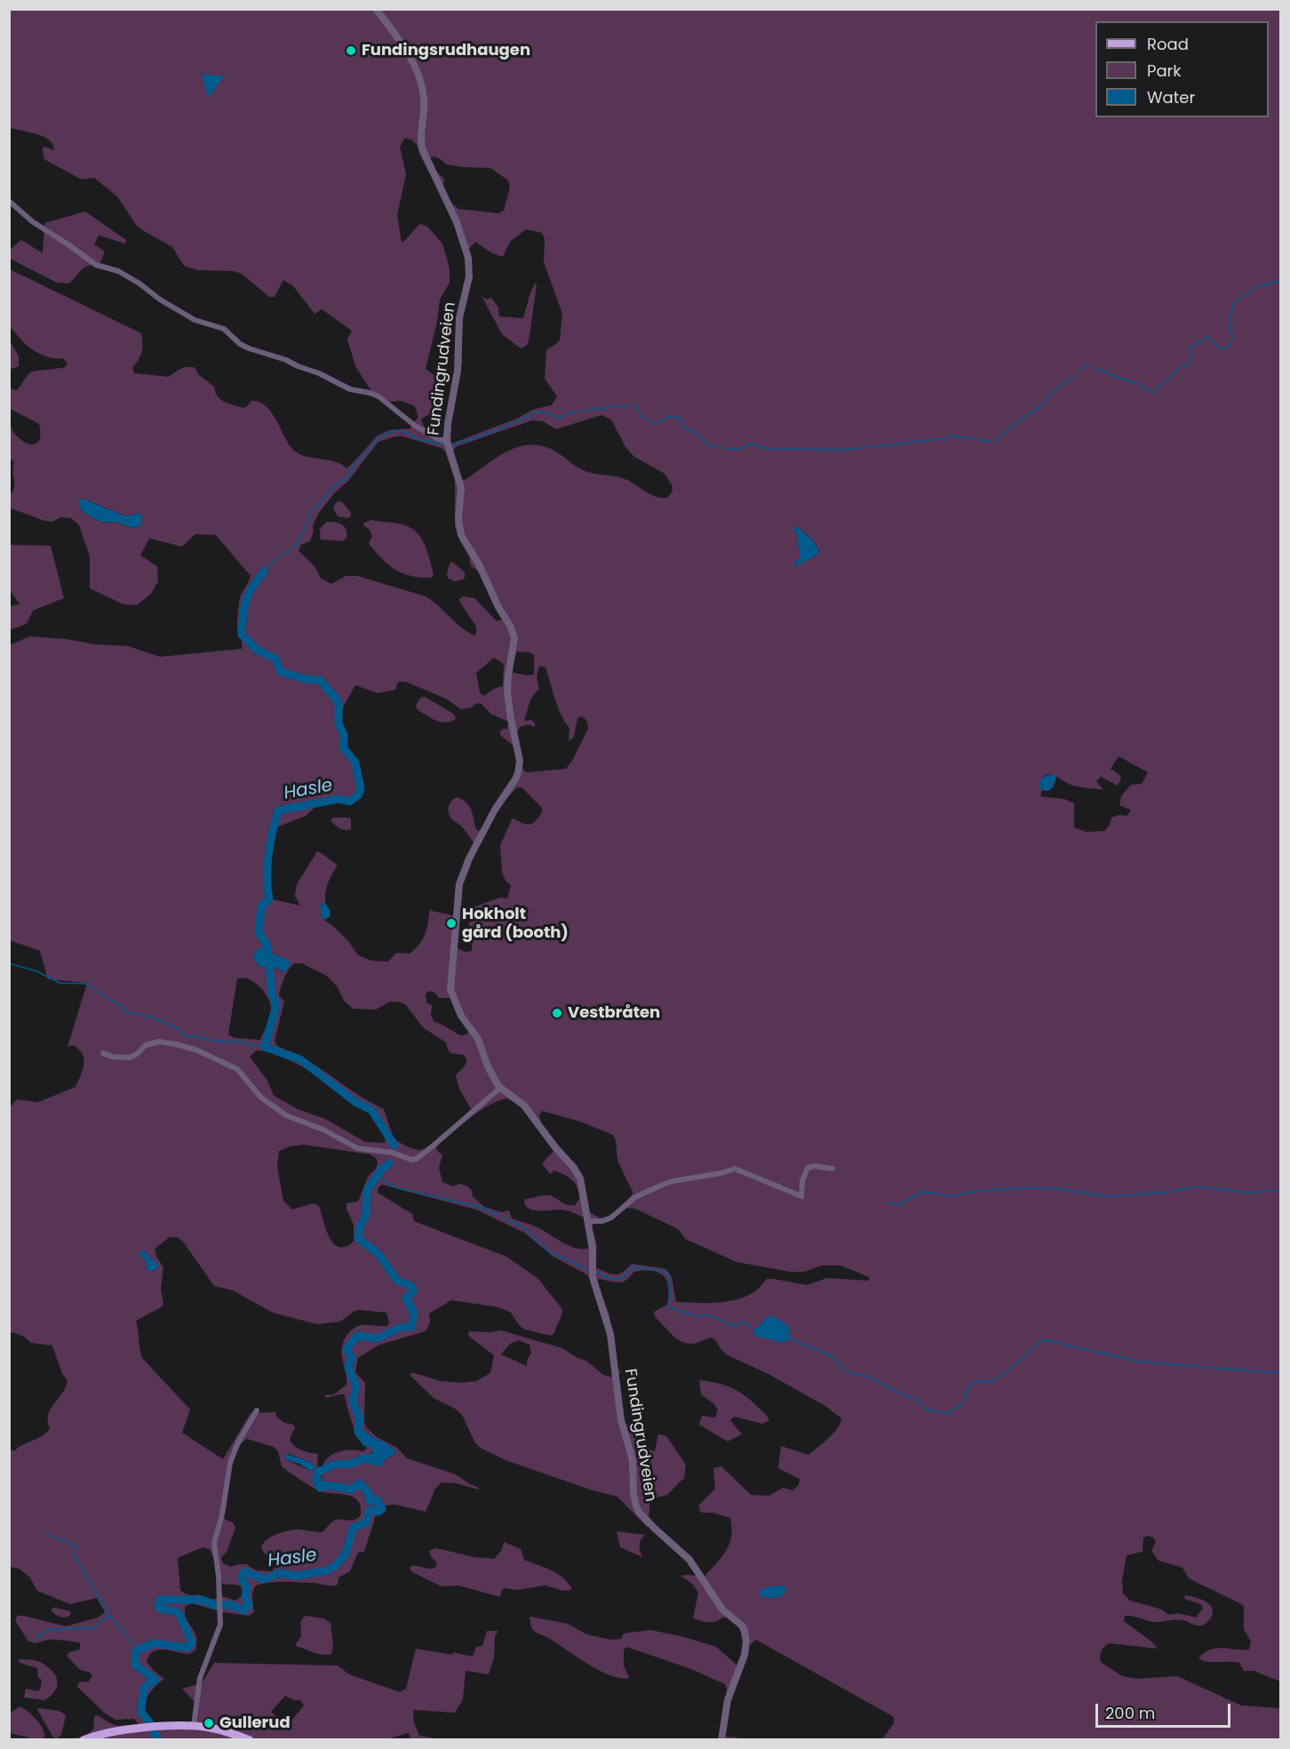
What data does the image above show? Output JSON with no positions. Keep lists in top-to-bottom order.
{
  "streets": {
    "street": ["Fundingrudveien"]
  },
  "water": ["Hasle"],
  "places": [
    "Fundingsrudhaugen",
    "Hokholt gård (booth)",
    "Vestbråten",
    "Gullerud"
  ],
  "legend": ["Road", "Park", "Water"],
  "scale_bar": "200 m"
}
